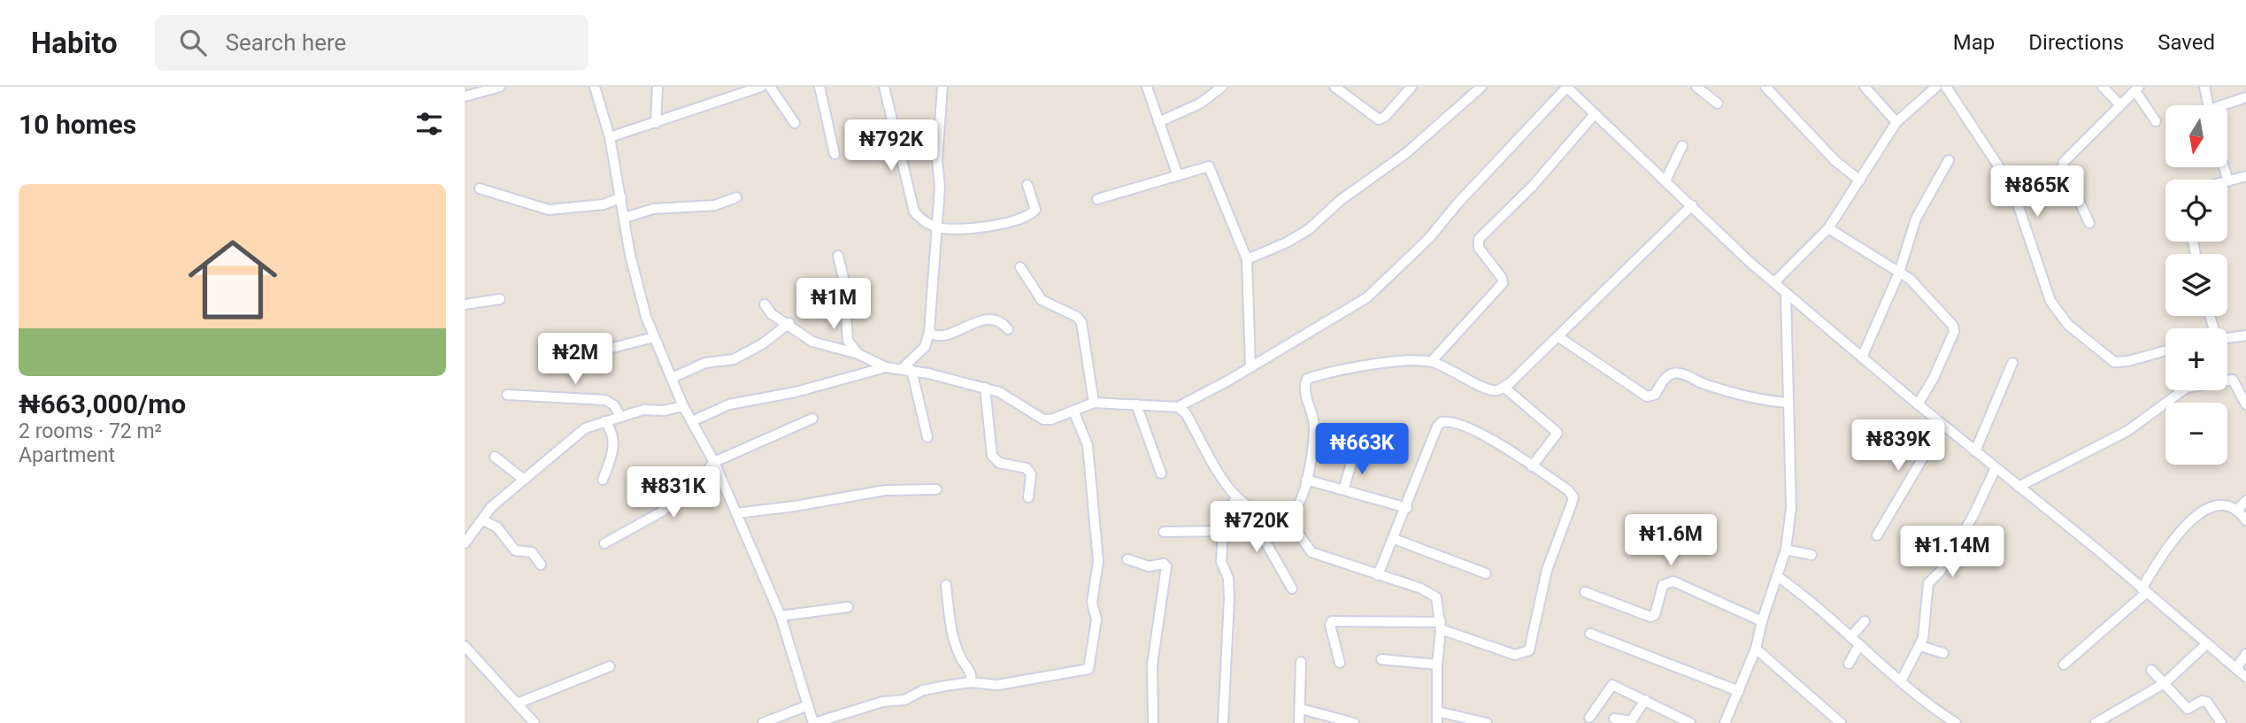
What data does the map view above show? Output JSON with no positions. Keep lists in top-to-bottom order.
{
  "north": "bottom",
  "page": {
    "header": "Habito",
    "search": "Search here",
    "nav": ["Map", "Directions", "Saved"],
    "heading": "10 homes",
    "map_buttons": ["+", "−"],
    "price": [
      "₦792K",
      "₦865K",
      "₦1M",
      "₦2M",
      "₦839K",
      "₦663K",
      "₦831K",
      "₦720K",
      "₦1.6M",
      "₦1.14M"
    ],
    "list": [
      {
        "name": "₦663,000/mo",
        "note": "2 rooms · 72 m² · Apartment"
      }
    ]
  }
}
